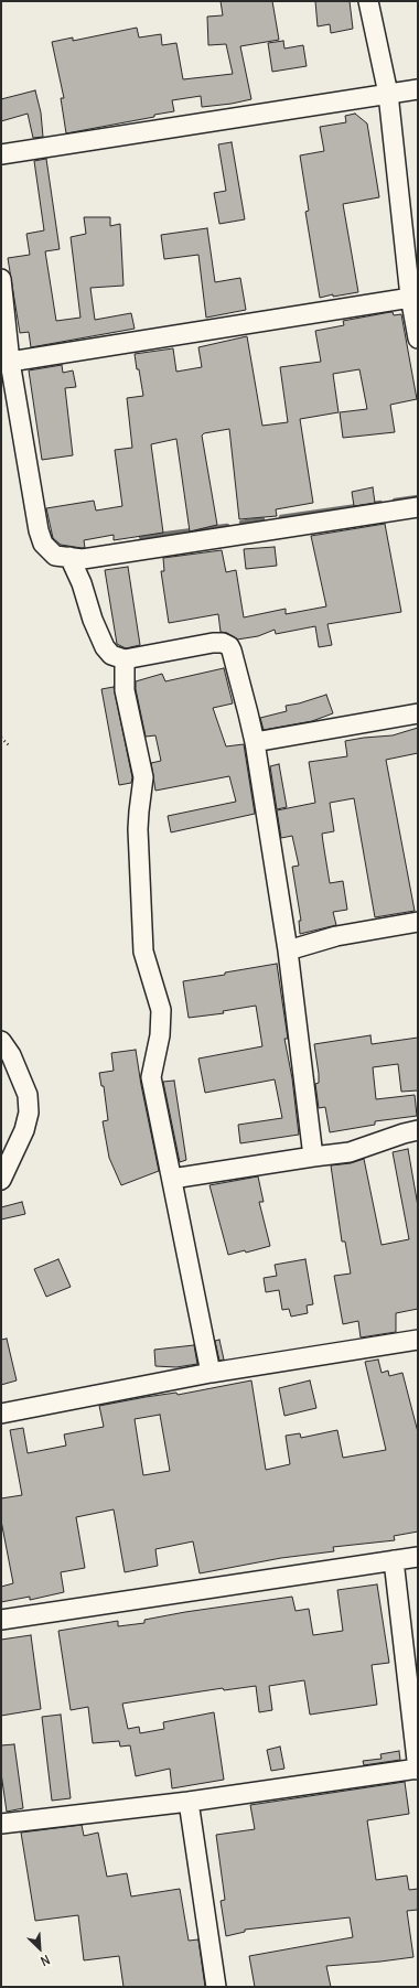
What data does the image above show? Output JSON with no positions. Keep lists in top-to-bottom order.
{
  "north": "bottom right"
}
